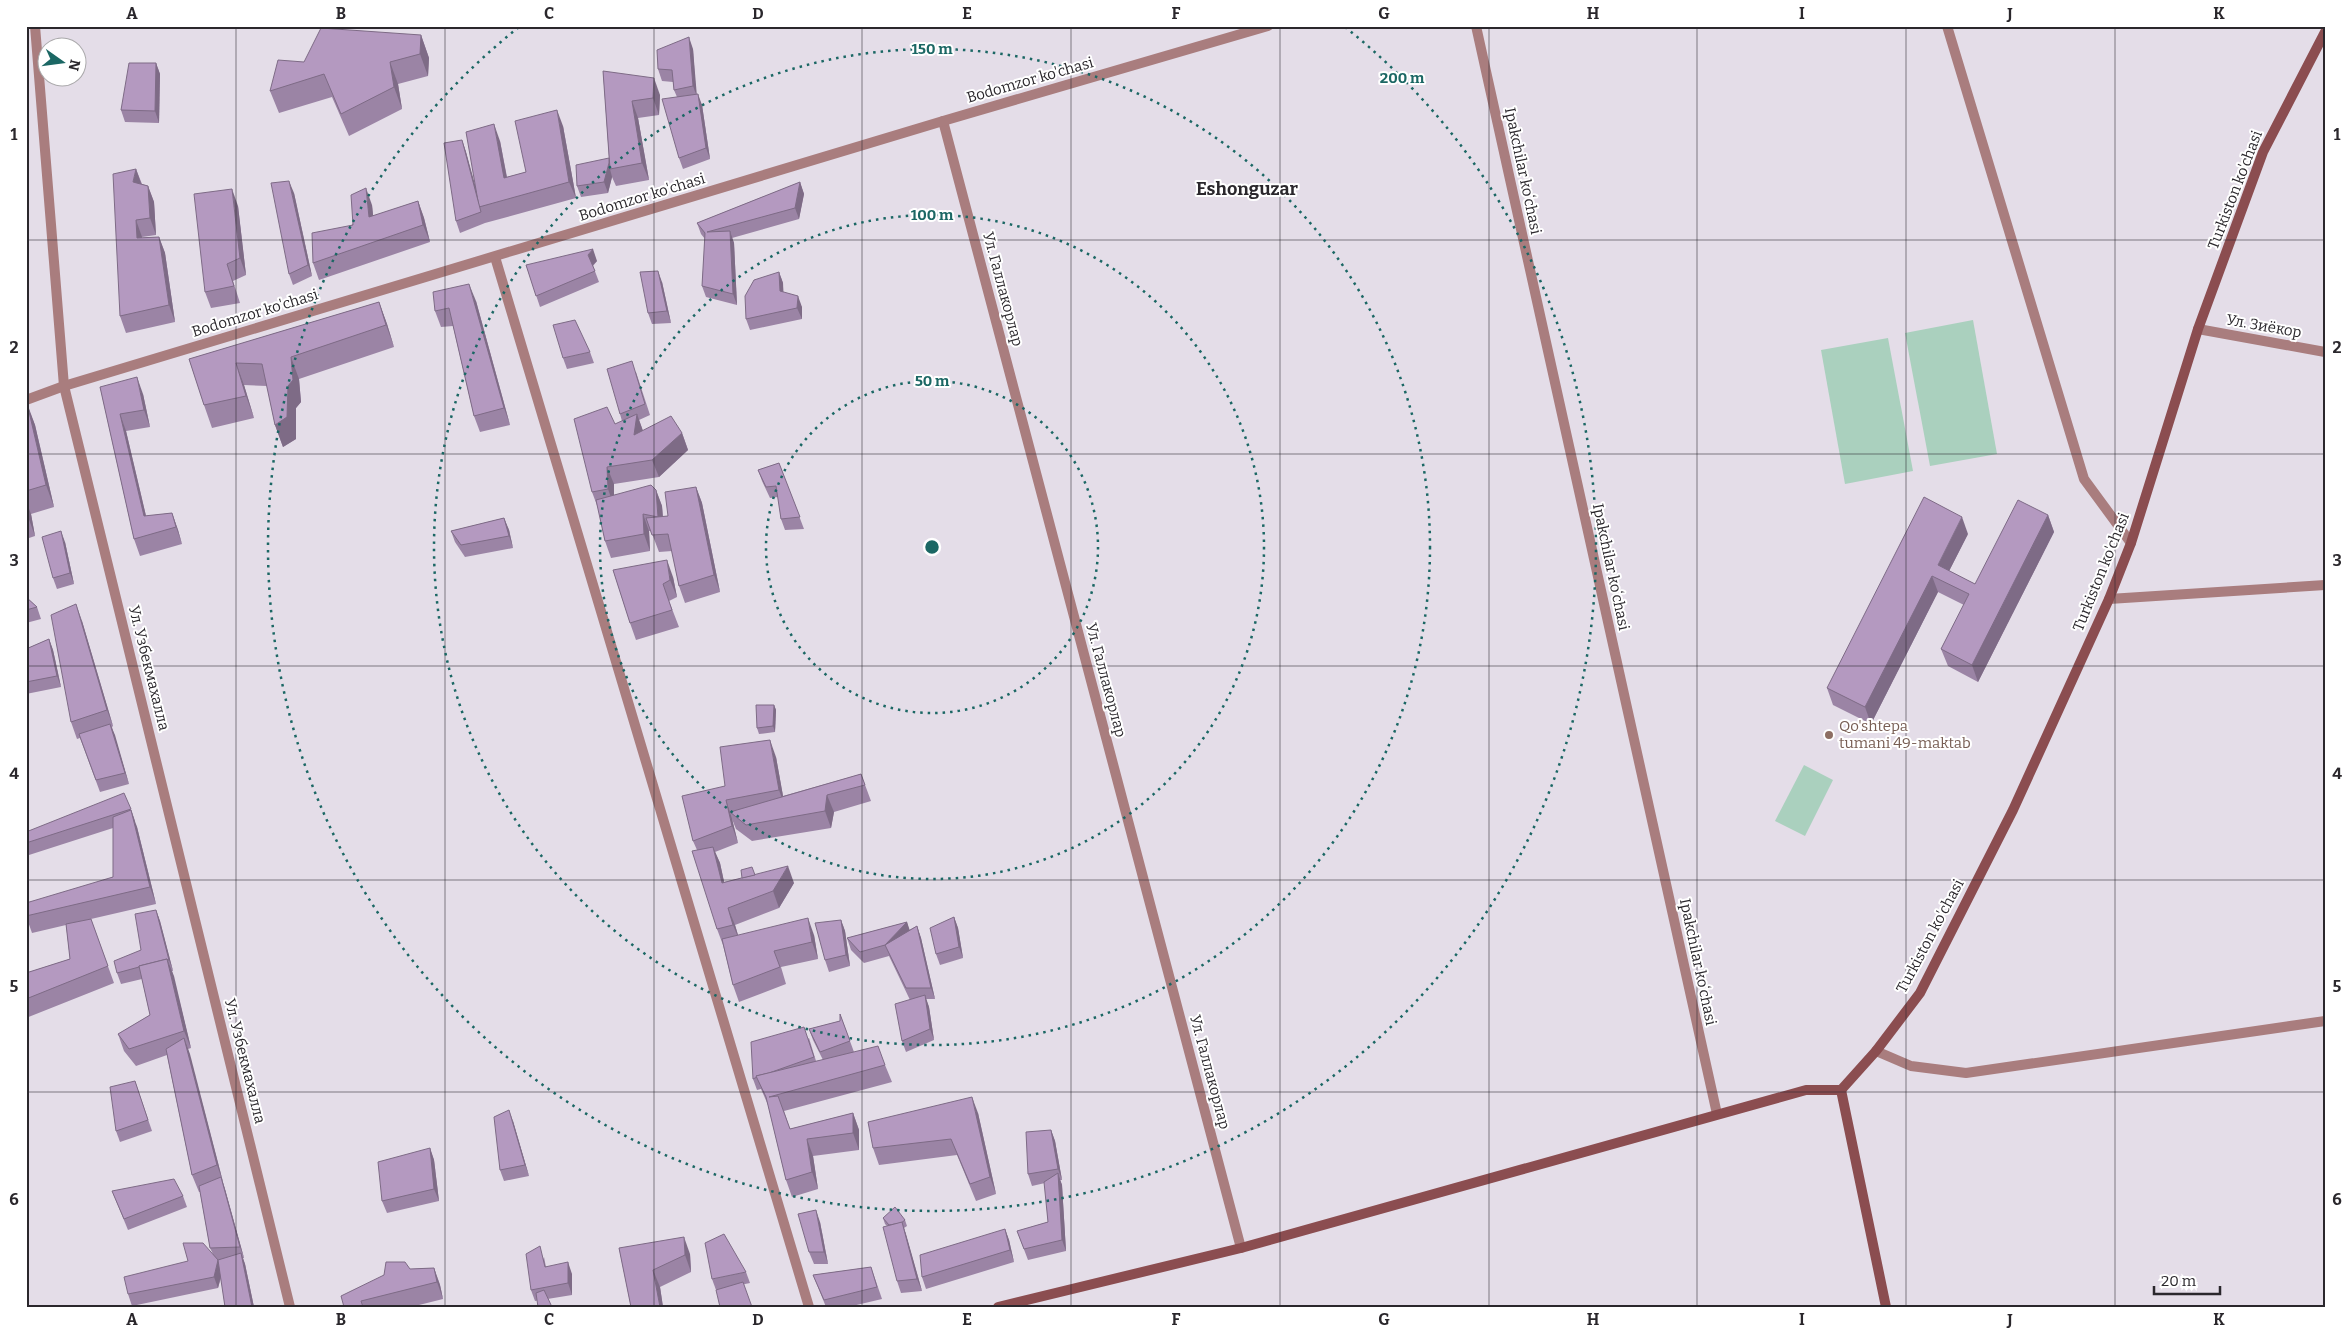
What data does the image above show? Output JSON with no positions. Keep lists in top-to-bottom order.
{
  "streets": {
    "street": [
      "Bodomzor ko'chasi",
      "Ipakchilar koʻchasi",
      "Turkiston ko'chasi",
      "Ул. Галлакорлар",
      "Ул. Зиёкор",
      "Ул. Узбекмахалла"
    ]
  },
  "crossings": [
    ["Bodomzor ko'chasi", "Ул. Галлакорлар"],
    ["Bodomzor ko'chasi", "Ул. Узбекмахалла"],
    ["Turkiston ko'chasi", "Ул. Зиёкор"]
  ],
  "districts": ["Eshonguzar"],
  "places": ["Qo'shtepa tumani 49-maktab"],
  "scale_bar": "20 m",
  "north": "right",
  "grid": {
    "columns": [
      "A",
      "B",
      "C",
      "D",
      "E",
      "F",
      "G",
      "H",
      "I",
      "J",
      "K"
    ],
    "rows": [
      "1",
      "2",
      "3",
      "4",
      "5",
      "6"
    ]
  },
  "rings": [
    "150 m",
    "200 m",
    "100 m",
    "50 m"
  ]
}
